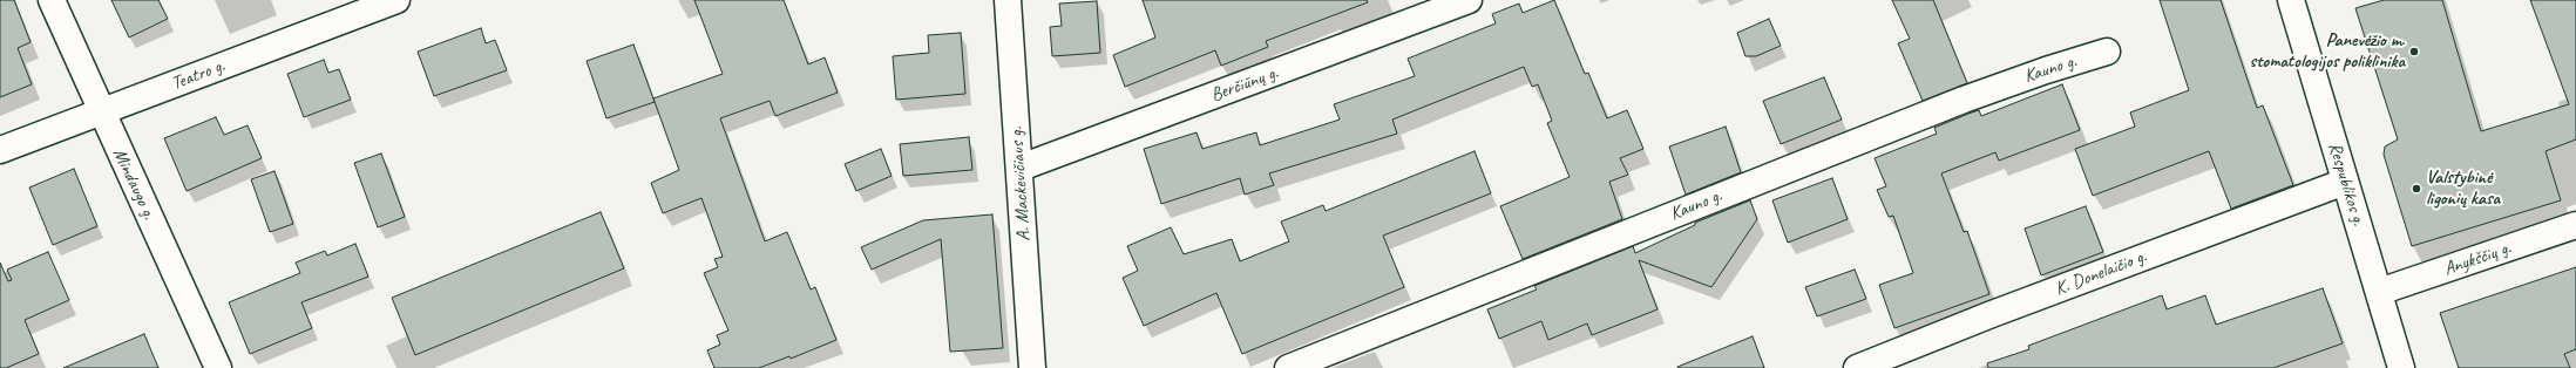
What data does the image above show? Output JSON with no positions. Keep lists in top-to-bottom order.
{
  "streets": {
    "street": [
      "Kauno g.",
      "Teatro g.",
      "Berčiūnų g.",
      "Mindaugo g.",
      "A. Mackevičiaus g.",
      "Respublikos g.",
      "Anykščių g.",
      "K. Donelaičio g."
    ]
  },
  "crossings": [
    ["Teatro g.", "Mindaugo g."],
    ["Berčiūnų g.", "A. Mackevičiaus g."],
    ["Respublikos g.", "Anykščių g."],
    ["Respublikos g.", "K. Donelaičio g."]
  ],
  "places": ["Panevėžio m. stomatologijos poliklinika", "Valstybinė ligonių kasa"]
}
